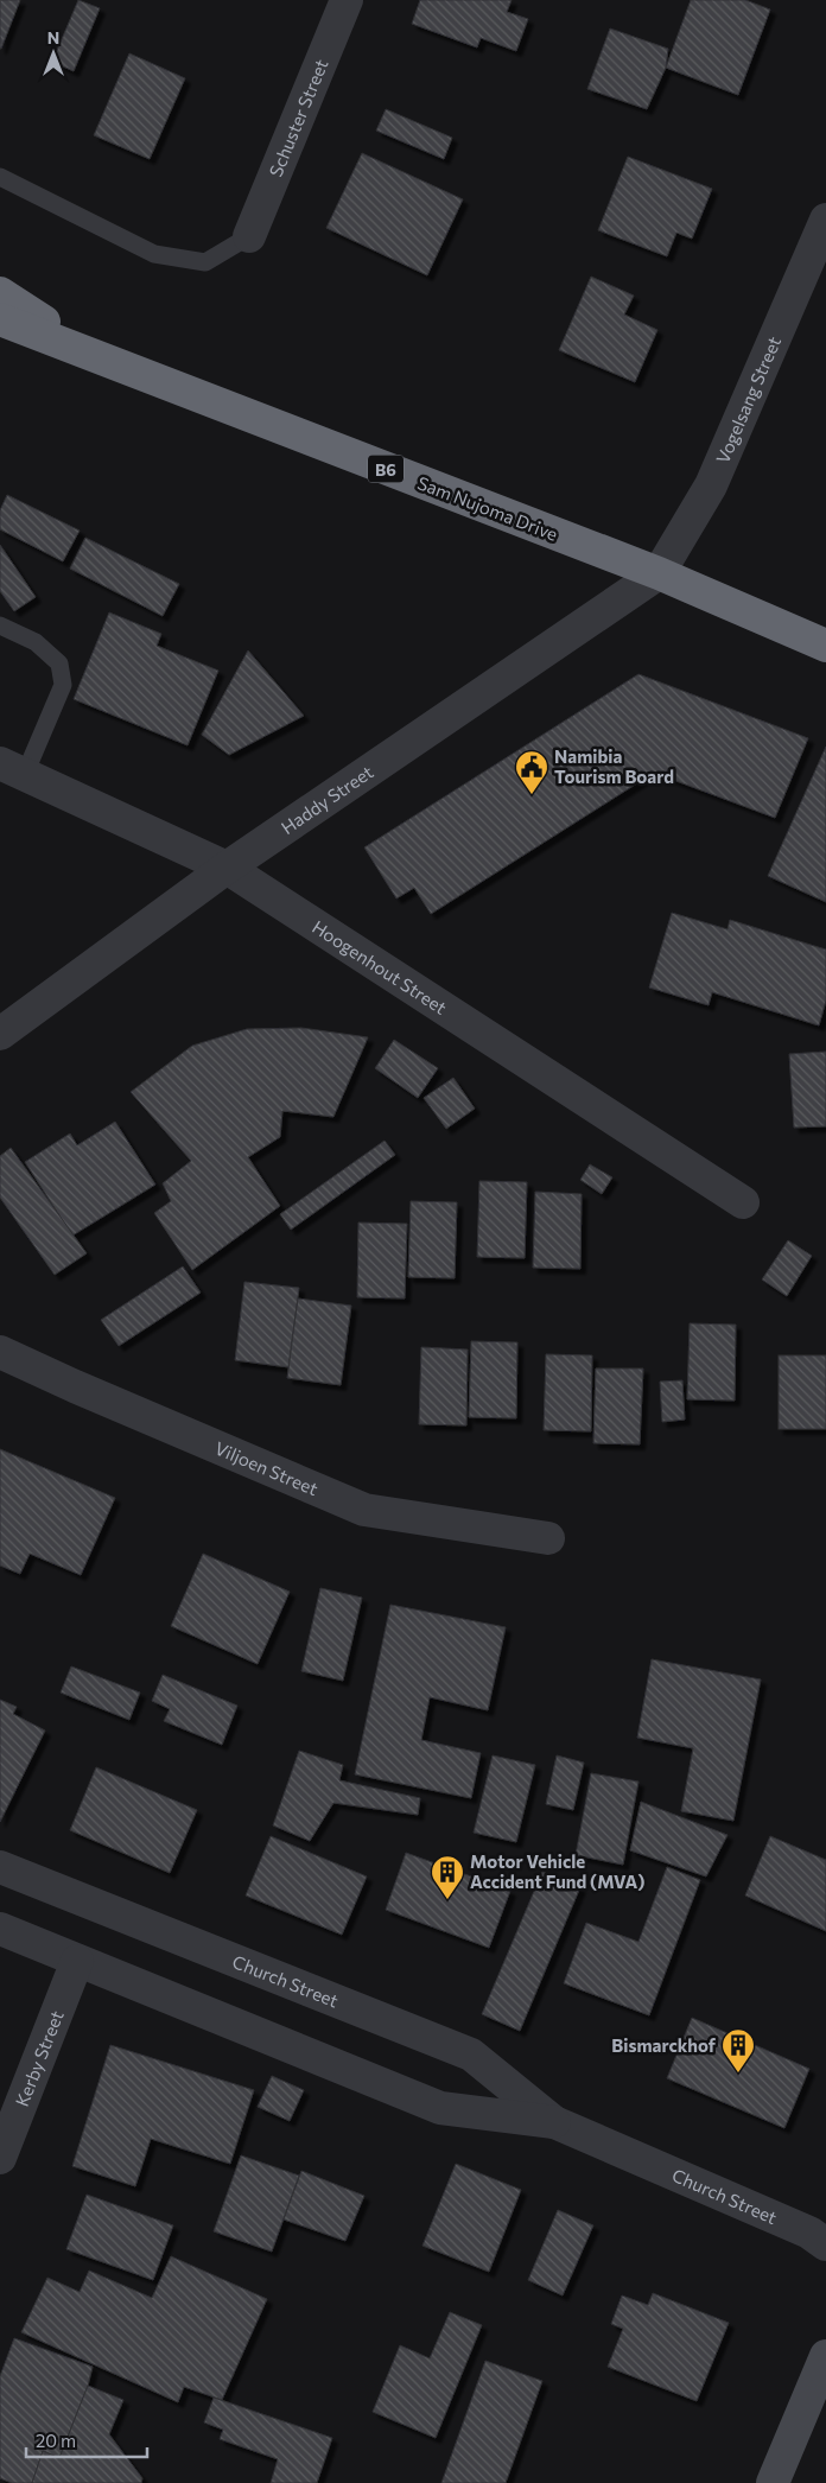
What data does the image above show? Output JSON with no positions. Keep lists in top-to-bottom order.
{
  "streets": {
    "highway": ["B6", "Sam Nujoma Drive"],
    "street": [
      "Schuster Street",
      "Vogelsang Street",
      "Haddy Street",
      "Hoogenhout Street",
      "Viljoen Street",
      "Church Street",
      "Kerby Street"
    ]
  },
  "crossings": [
    ["Vogelsang Street", "Sam Nujoma Drive"],
    ["Vogelsang Street", "Haddy Street"],
    ["Sam Nujoma Drive", "Haddy Street"],
    ["Haddy Street", "Hoogenhout Street"],
    ["Church Street", "Kerby Street"]
  ],
  "places": {
    "public building": ["Namibia Tourism Board"],
    "building": ["Motor Vehicle Accident Fund (MVA)", "Bismarckhof"]
  },
  "scale_bar": "20 m",
  "north": "top"
}
